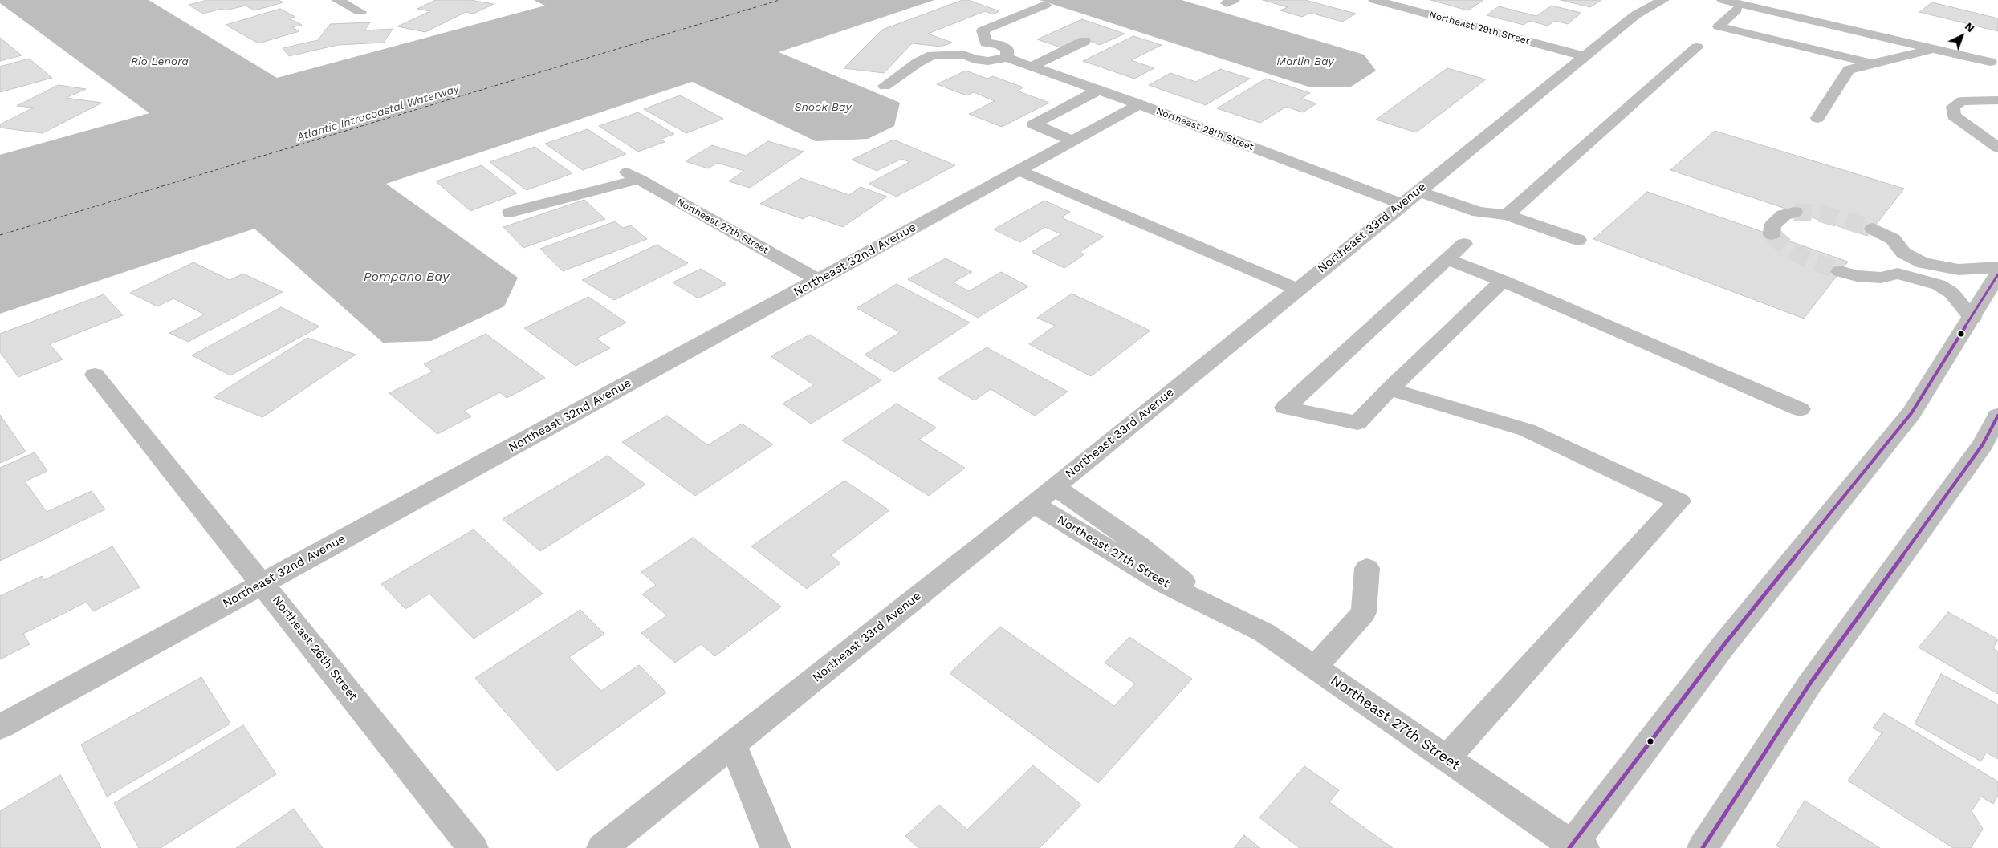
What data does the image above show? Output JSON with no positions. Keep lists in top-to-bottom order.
{
  "streets": {
    "street": [
      "Northeast 29th Street",
      "Northeast 28th Street",
      "Northeast 27th Street",
      "Northeast 33rd Avenue",
      "Northeast 32nd Avenue",
      "Northeast 26th Street"
    ]
  },
  "crossings": [
    ["Northeast 29th Street", "Northeast 33rd Avenue"],
    ["Northeast 28th Street", "Northeast 33rd Avenue"],
    ["Northeast 28th Street", "Northeast 32nd Avenue"],
    ["Northeast 27th Street", "Northeast 33rd Avenue"],
    ["Northeast 27th Street", "Northeast 32nd Avenue"],
    ["Northeast 32nd Avenue", "Northeast 26th Street"]
  ],
  "water": [
    "Rio Lenora",
    "Marlin Bay",
    "Snook Bay",
    "Atlantic Intracoastal Waterway",
    "Pompano Bay"
  ],
  "north": "top right"
}
